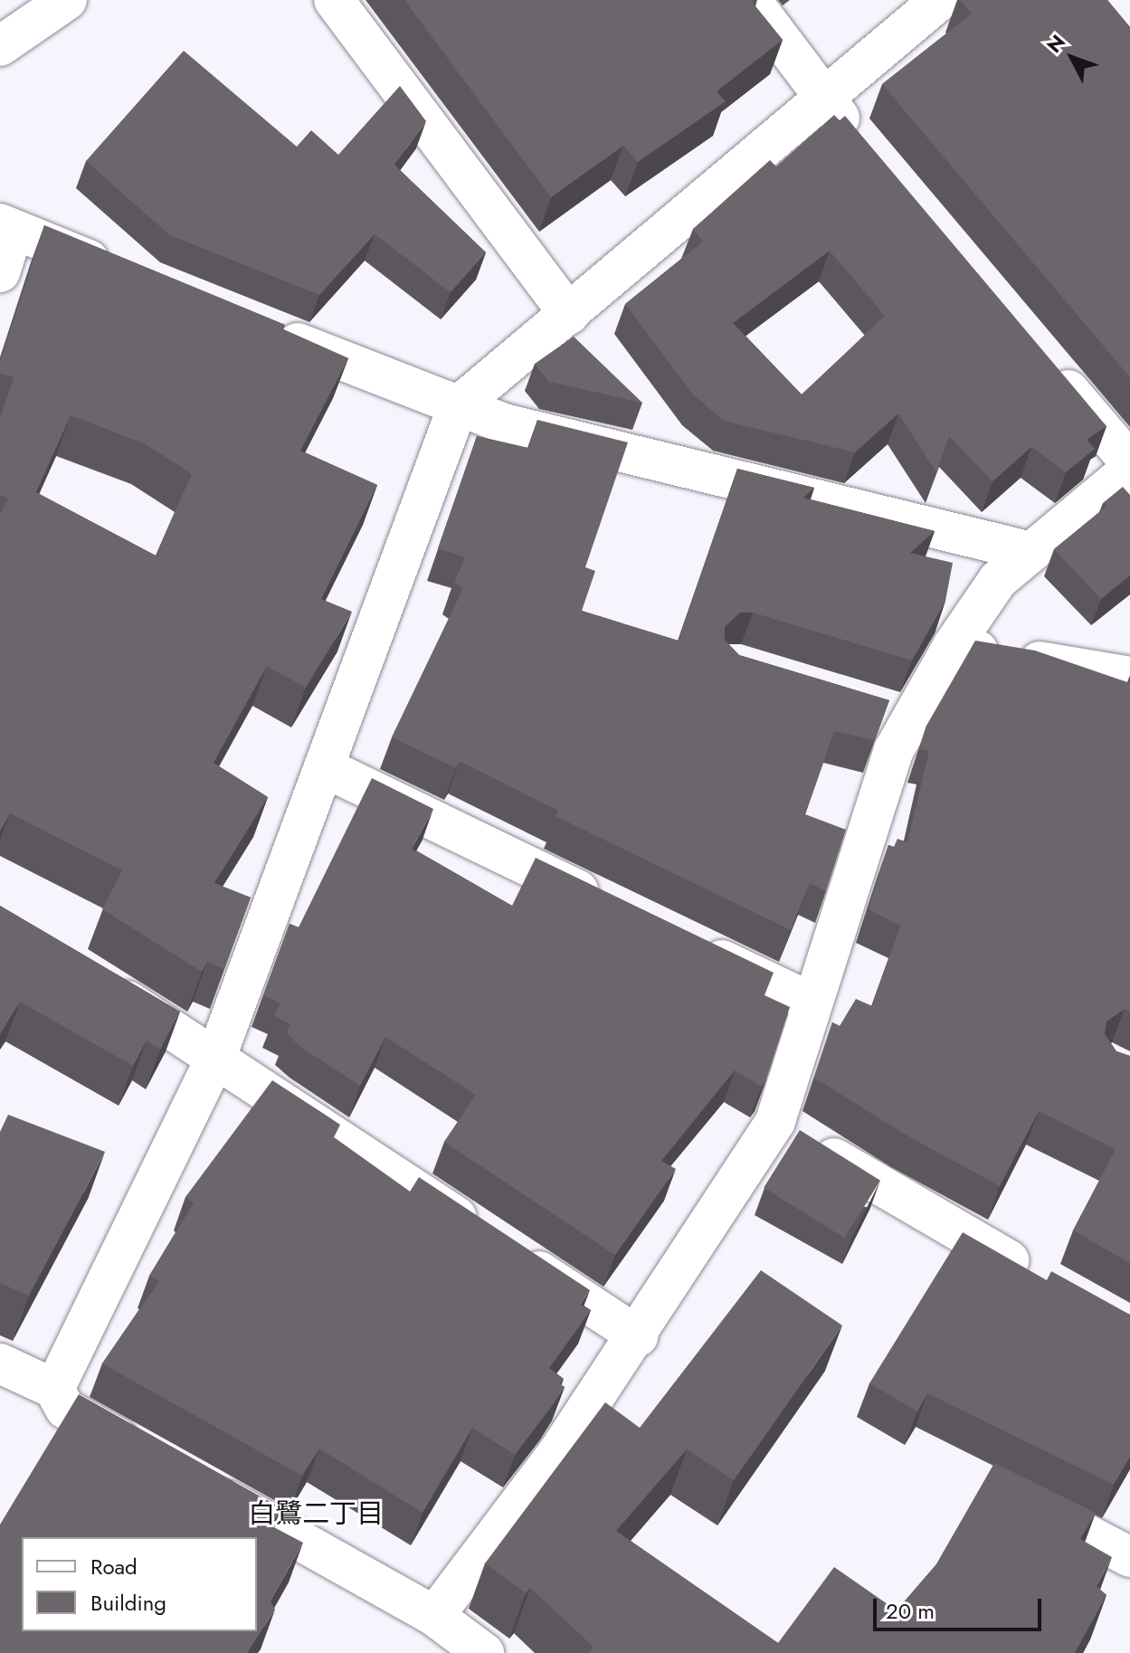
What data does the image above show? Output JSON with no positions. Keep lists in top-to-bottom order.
{
  "districts": ["白鷺二丁目"],
  "legend": ["Road", "Building"],
  "scale_bar": "20 m",
  "north": "top left"
}
